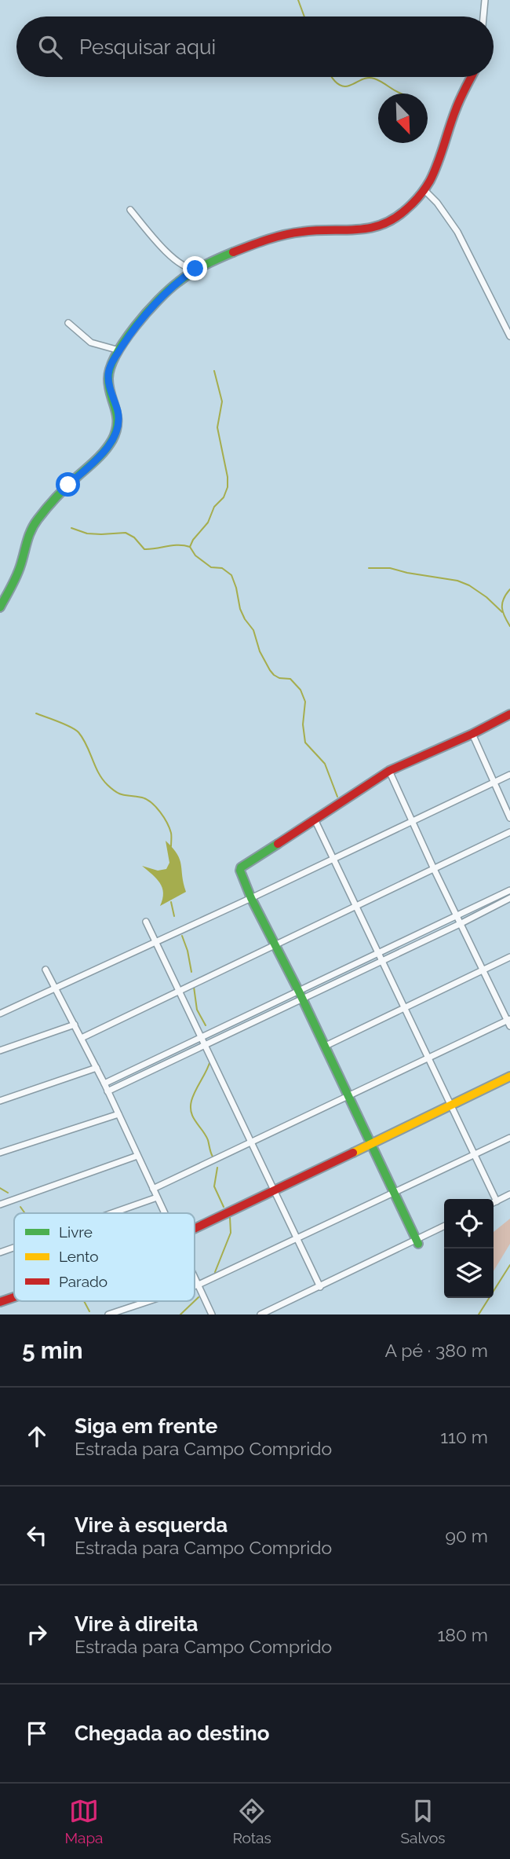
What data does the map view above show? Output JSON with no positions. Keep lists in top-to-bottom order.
{
  "legend": ["Livre", "Lento", "Parado"],
  "north": "bottom right",
  "page": {
    "search": "Pesquisar aqui",
    "heading": ["5 min", "A pé · 380 m"],
    "list": [
      ["Siga em frente", "Estrada para Campo Comprido", "110 m"],
      ["Vire à esquerda", "Estrada para Campo Comprido", "90 m"],
      ["Vire à direita", "Estrada para Campo Comprido", "180 m"],
      "Chegada ao destino"
    ],
    "nav": ["Mapa", "Rotas", "Salvos"]
  }
}
